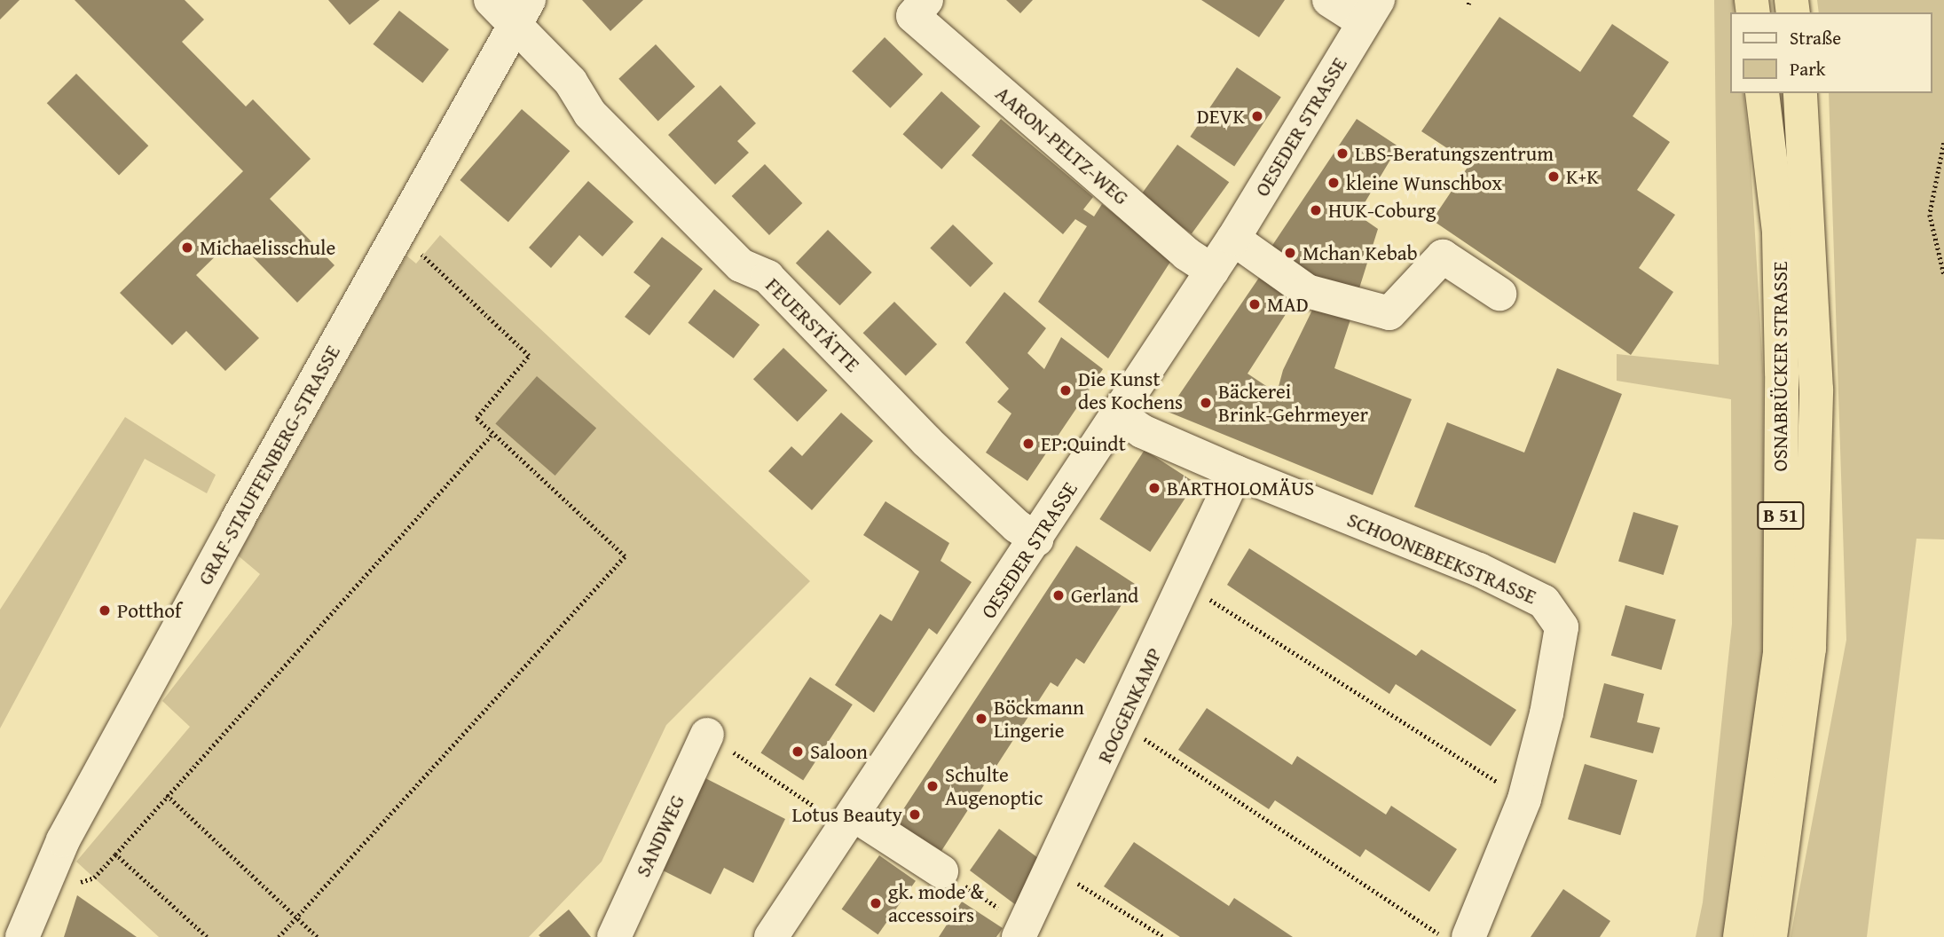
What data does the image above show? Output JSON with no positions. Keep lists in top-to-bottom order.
{
  "streets": {
    "highway": ["OSNABRÜCKER STRASSE", "B 51"],
    "street": [
      "OESEDER STRASSE",
      "AARON-PELTZ-WEG",
      "FEUERSTÄTTE",
      "GRAF-STAUFFENBERG-STRASSE",
      "SCHOONEBEEKSTRASSE",
      "ROGGENKAMP",
      "SANDWEG"
    ]
  },
  "crossings": [
    ["OESEDER STRASSE", "AARON-PELTZ-WEG"],
    ["OESEDER STRASSE", "FEUERSTÄTTE"],
    ["OESEDER STRASSE", "SCHOONEBEEKSTRASSE"],
    ["FEUERSTÄTTE", "GRAF-STAUFFENBERG-STRASSE"],
    ["SCHOONEBEEKSTRASSE", "ROGGENKAMP"]
  ],
  "places": [
    "DEVK",
    "LBS-Beratungszentrum",
    "K+K",
    "kleine Wunschbox",
    "HUK-Coburg",
    "Michaelisschule",
    "Mchan Kebab",
    "MAD",
    "Die Kunst des Kochens",
    "Bäckerei Brink-Gehrmeyer",
    "EP:Quindt",
    "BARTHOLOMÄUS",
    "Gerland",
    "Potthof",
    "Böckmann Lingerie",
    "Saloon",
    "Schulte Augenoptic",
    "Lotus Beauty",
    "gk. mode & accessoirs"
  ],
  "legend": ["Straße", "Park"]
}
